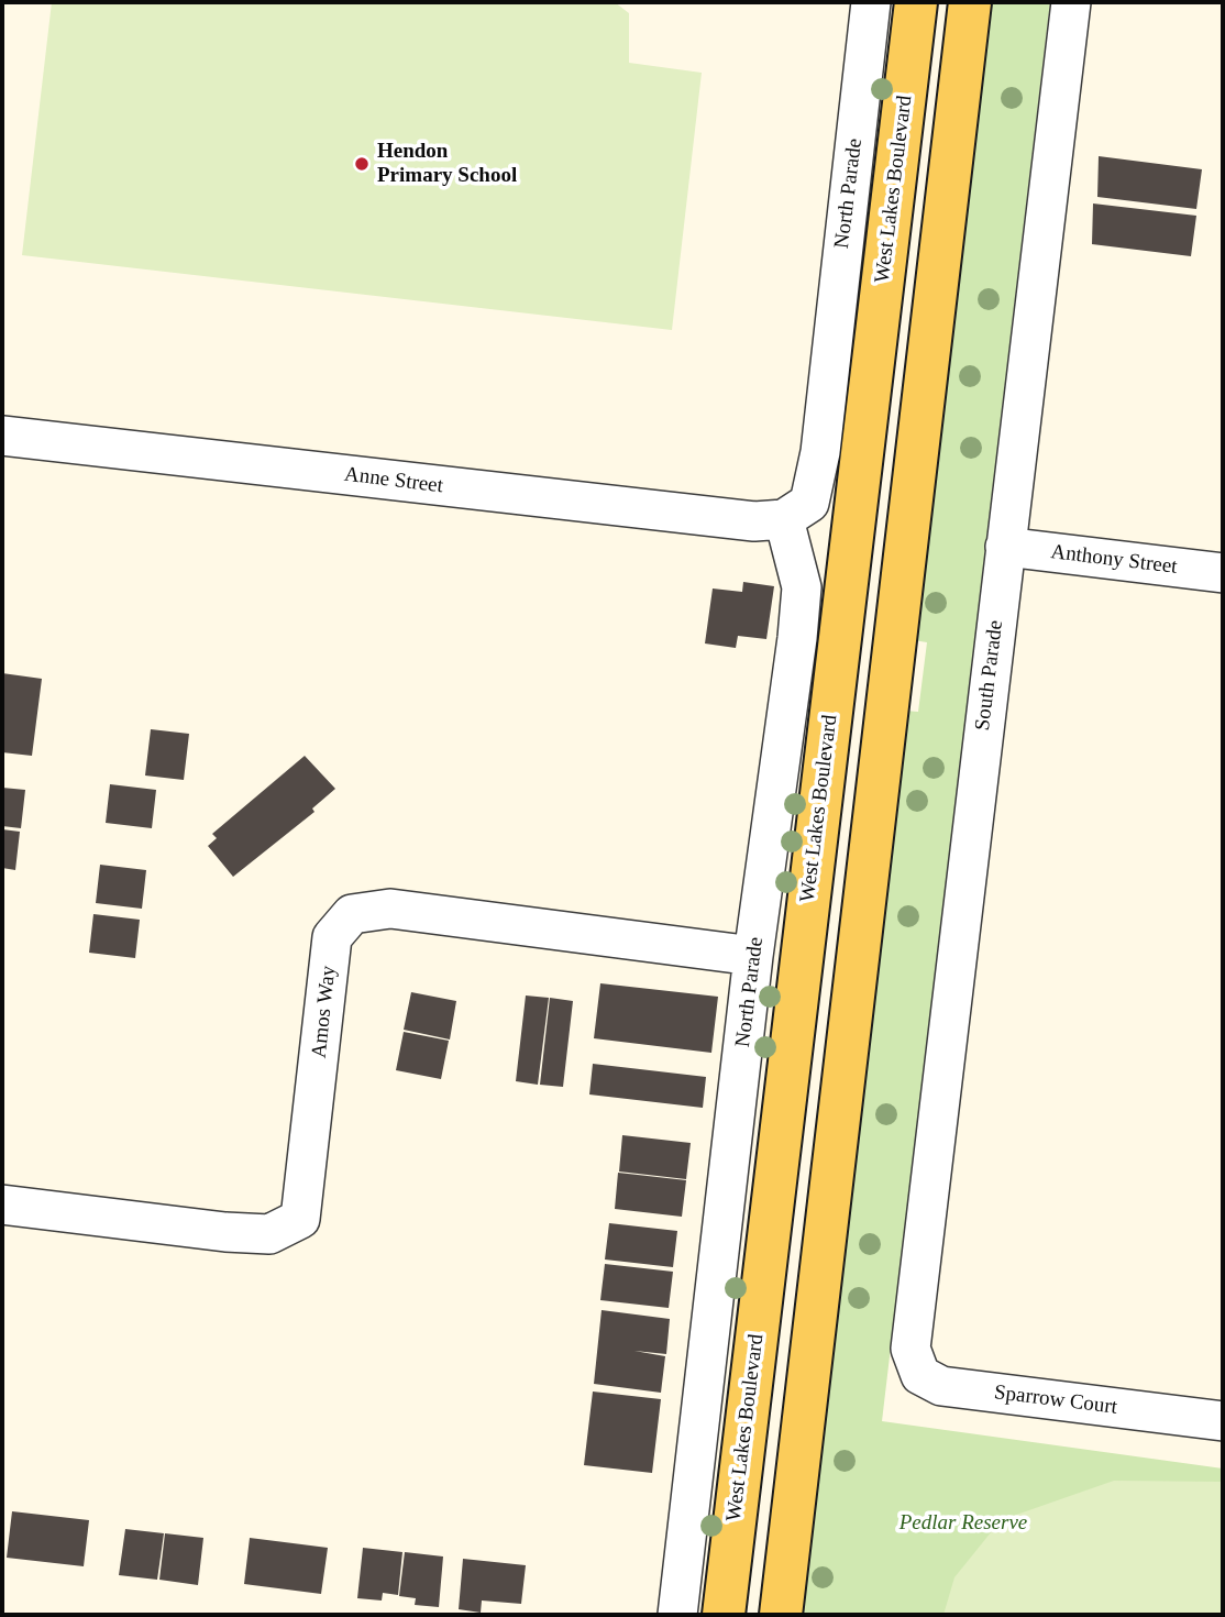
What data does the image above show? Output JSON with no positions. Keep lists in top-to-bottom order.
{
  "streets": {
    "main road": ["West Lakes Boulevard"],
    "street": [
      "North Parade",
      "Anne Street",
      "Anthony Street",
      "South Parade",
      "Amos Way",
      "Sparrow Court"
    ]
  },
  "crossings": [
    ["North Parade", "Anne Street"],
    ["North Parade", "Amos Way"],
    ["Anthony Street", "South Parade"],
    ["South Parade", "Sparrow Court"]
  ],
  "parks": ["Pedlar Reserve"],
  "places": ["Hendon Primary School"]
}
